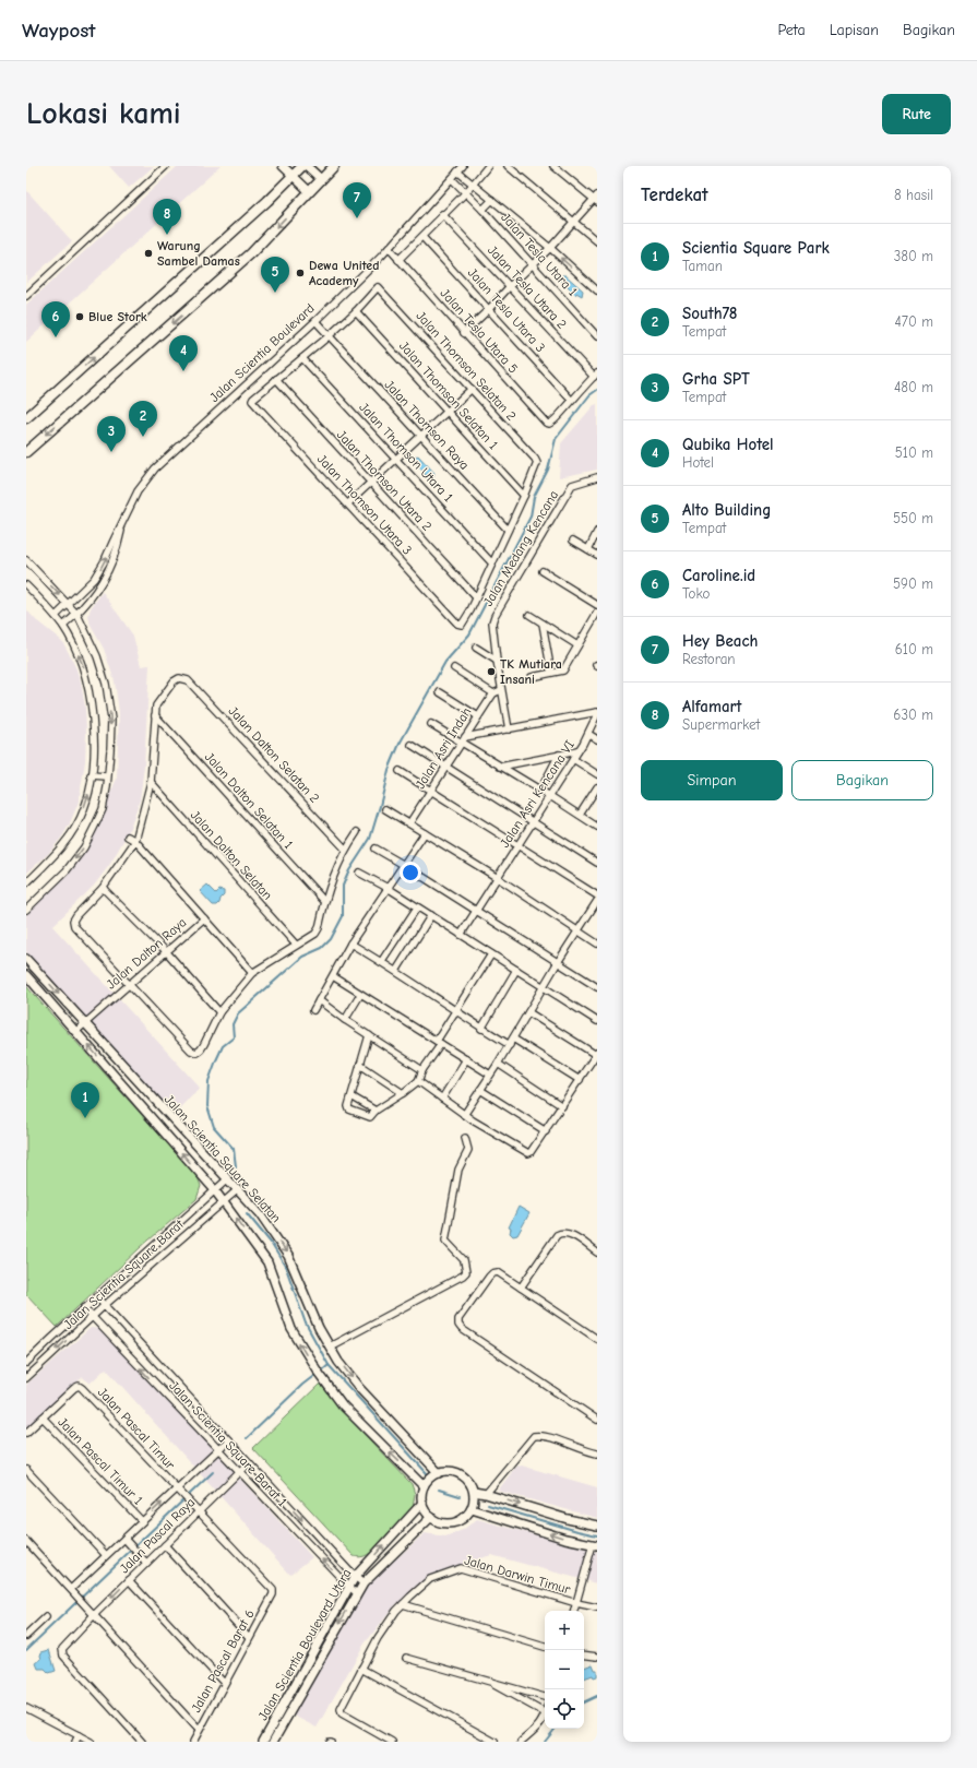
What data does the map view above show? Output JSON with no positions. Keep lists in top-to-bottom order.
{
  "streets": {
    "street": [
      "Jalan Tesla Utara 1",
      "Jalan Tesla Utara 2",
      "Jalan Tesla Utara 3",
      "Jalan Tesla Utara 5",
      "Jalan Scientia Boulevard",
      "Jalan Thomson Selatan 2",
      "Jalan Thomson Selatan 1",
      "Jalan Thomson Raya",
      "Jalan Thomson Utara 1",
      "Jalan Thomson Utara 2",
      "Jalan Thomson Utara 3",
      "Jalan Medang Kencana",
      "Jalan Asri Indah",
      "Jalan Dalton Selatan 2",
      "Jalan Asri Kencana VI",
      "Jalan Dalton Selatan 1",
      "Jalan Dalton Selatan",
      "Jalan Dalton Raya",
      "Jalan Scientia Square Selatan",
      "Jalan Scientia Square Barat",
      "Jalan Pascal Timur",
      "Jalan Scientia Square Barat 1",
      "Jalan Pascal Timur 1",
      "Jalan Pascal Raya",
      "Jalan Darwin Timur",
      "Jalan Scientia Boulevard Utara",
      "Jalan Pascal Barat 6"
    ]
  },
  "crossings": [
    ["Jalan Tesla Utara 1", "Jalan Scientia Boulevard"],
    ["Jalan Tesla Utara 3", "Jalan Tesla Utara 5"],
    ["Jalan Tesla Utara 5", "Jalan Scientia Boulevard"],
    ["Jalan Scientia Boulevard", "Jalan Thomson Raya"],
    ["Jalan Thomson Selatan 2", "Jalan Thomson Selatan 1"],
    ["Jalan Thomson Utara 2", "Jalan Thomson Utara 3"],
    ["Jalan Dalton Selatan 2", "Jalan Dalton Selatan 1"],
    ["Jalan Dalton Raya", "Jalan Scientia Square Selatan"],
    ["Jalan Scientia Square Selatan", "Jalan Scientia Square Barat"],
    ["Jalan Scientia Square Selatan", "Jalan Scientia Boulevard Utara"],
    ["Jalan Scientia Square Barat", "Jalan Scientia Square Barat 1"],
    ["Jalan Pascal Timur", "Jalan Pascal Timur 1"],
    ["Jalan Pascal Timur", "Jalan Pascal Raya"],
    ["Jalan Pascal Timur", "Jalan Pascal Barat 6"],
    ["Jalan Scientia Square Barat 1", "Jalan Pascal Raya"],
    ["Jalan Scientia Square Barat 1", "Jalan Scientia Boulevard Utara"],
    ["Jalan Pascal Timur 1", "Jalan Pascal Raya"]
  ],
  "places": [
    "Warung Sambel Damas",
    "Dewa United Academy",
    "Blue Stork",
    "TK Mutiara Insani"
  ],
  "page": {
    "header": "Waypost",
    "nav": ["Peta", "Lapisan", "Bagikan"],
    "buttons": [
      "Rute",
      ["Simpan", "Bagikan"]
    ],
    "title": "Lokasi kami",
    "heading": ["Terdekat", "8 hasil"],
    "pins": [
      "7",
      "8",
      "5",
      "6",
      "4",
      "2",
      "3",
      "1"
    ],
    "list": [
      {
        "mark": "1",
        "name": "Scientia Square Park",
        "note": "Taman",
        "value": "380 m"
      },
      {
        "mark": "2",
        "name": "South78",
        "note": "Tempat",
        "value": "470 m"
      },
      {
        "mark": "3",
        "name": "Grha SPT",
        "note": "Tempat",
        "value": "480 m"
      },
      {
        "mark": "4",
        "name": "Qubika Hotel",
        "note": "Hotel",
        "value": "510 m"
      },
      {
        "mark": "5",
        "name": "Alto Building",
        "note": "Tempat",
        "value": "550 m"
      },
      {
        "mark": "6",
        "name": "Caroline.id",
        "note": "Toko",
        "value": "590 m"
      },
      {
        "mark": "7",
        "name": "Hey Beach",
        "note": "Restoran",
        "value": "610 m"
      },
      {
        "mark": "8",
        "name": "Alfamart",
        "note": "Supermarket",
        "value": "630 m"
      }
    ],
    "map_buttons": ["+", "−"]
  }
}
